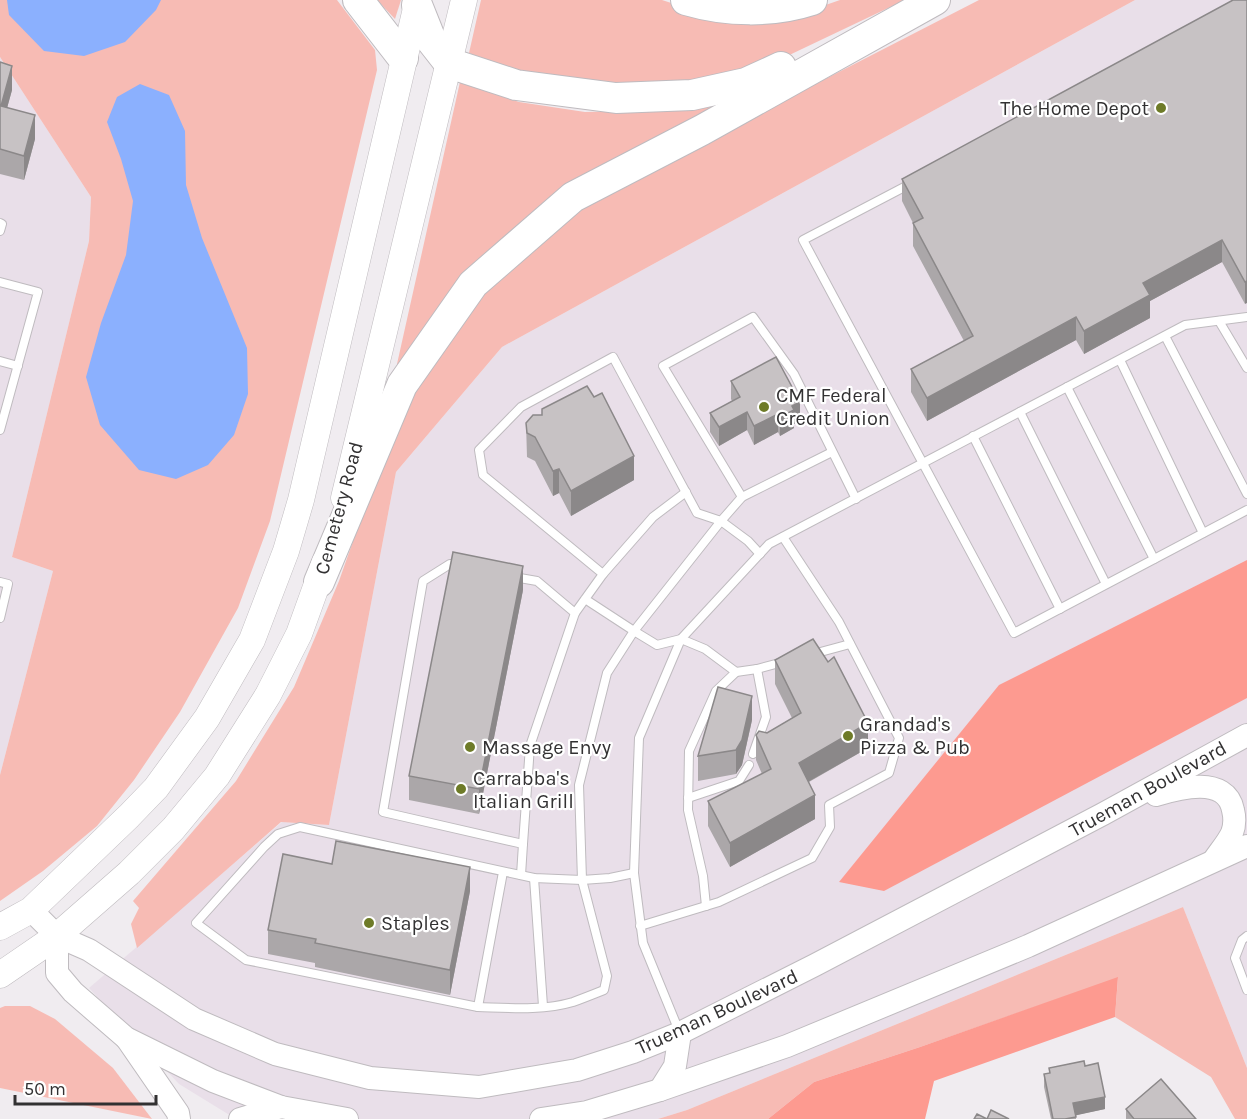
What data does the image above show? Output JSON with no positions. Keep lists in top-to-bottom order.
{
  "streets": {
    "main road": ["Cemetery Road", "Trueman Boulevard"]
  },
  "crossings": [
    ["Cemetery Road", "Trueman Boulevard"]
  ],
  "places": [
    "The Home Depot",
    "CMF Federal Credit Union",
    "Grandad's Pizza & Pub",
    "Massage Envy",
    "Carrabba's Italian Grill",
    "Staples"
  ],
  "scale_bar": "50 m"
}
